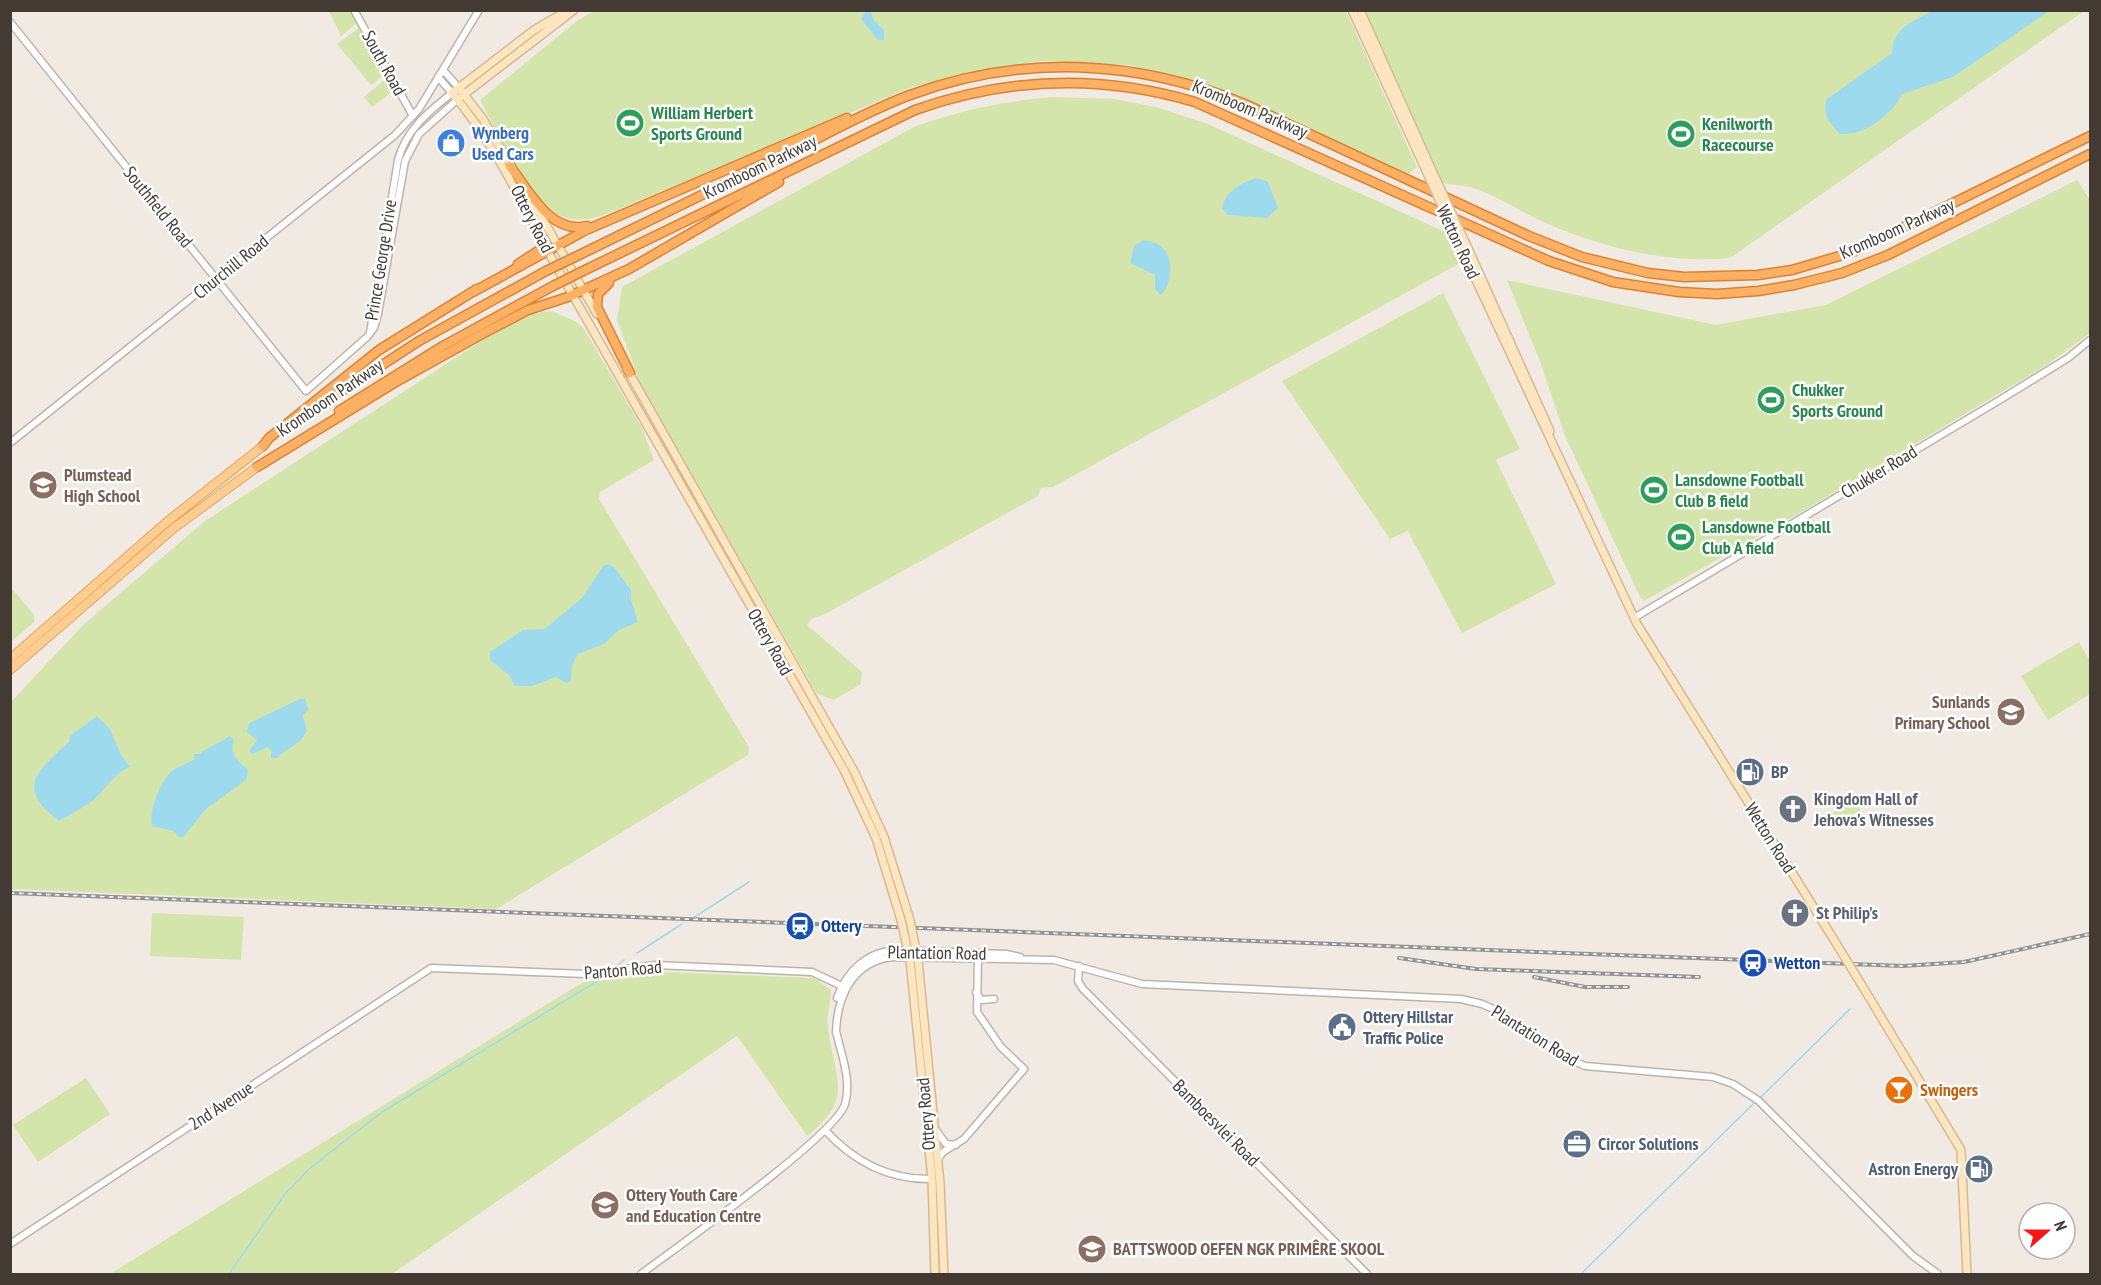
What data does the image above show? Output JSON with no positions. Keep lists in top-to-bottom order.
{
  "streets": {
    "highway": ["Kromboom Parkway"],
    "main road": ["Ottery Road", "Wetton Road"],
    "street": [
      "South Road",
      "Southfield Road",
      "Prince George Drive",
      "Churchill Road",
      "Chukker Road",
      "Plantation Road",
      "Panton Road",
      "2nd Avenue",
      "Bamboesvlei Road"
    ]
  },
  "crossings": [
    ["South Road", "Churchill Road"],
    ["Southfield Road", "Prince George Drive"],
    ["Southfield Road", "Churchill Road"],
    ["Ottery Road", "Prince George Drive"],
    ["Ottery Road", "Churchill Road"],
    ["Wetton Road", "Chukker Road"],
    ["Plantation Road", "Panton Road"],
    ["Plantation Road", "Bamboesvlei Road"],
    ["Panton Road", "2nd Avenue"]
  ],
  "places": {
    "sports": [
      "William Herbert Sports Ground",
      "Kenilworth Racecourse",
      "Chukker Sports Ground",
      "Lansdowne Football Club B field",
      "Lansdowne Football Club A field"
    ],
    "shop": ["Wynberg Used Cars"],
    "school or university": [
      "Plumstead High School",
      "Sunlands Primary School",
      "Ottery Youth Care and Education Centre",
      "BATTSWOOD OEFEN NGK PRIMÊRE SKOOL"
    ],
    "fuel station": ["BP", "Astron Energy"],
    "church": ["Kingdom Hall of Jehova's Witnesses", "St Philip's"],
    "station": ["Ottery", "Wetton"],
    "public building": ["Ottery Hillstar Traffic Police"],
    "bar": ["Swingers"],
    "office": ["Circor Solutions"]
  },
  "north": "right"
}
